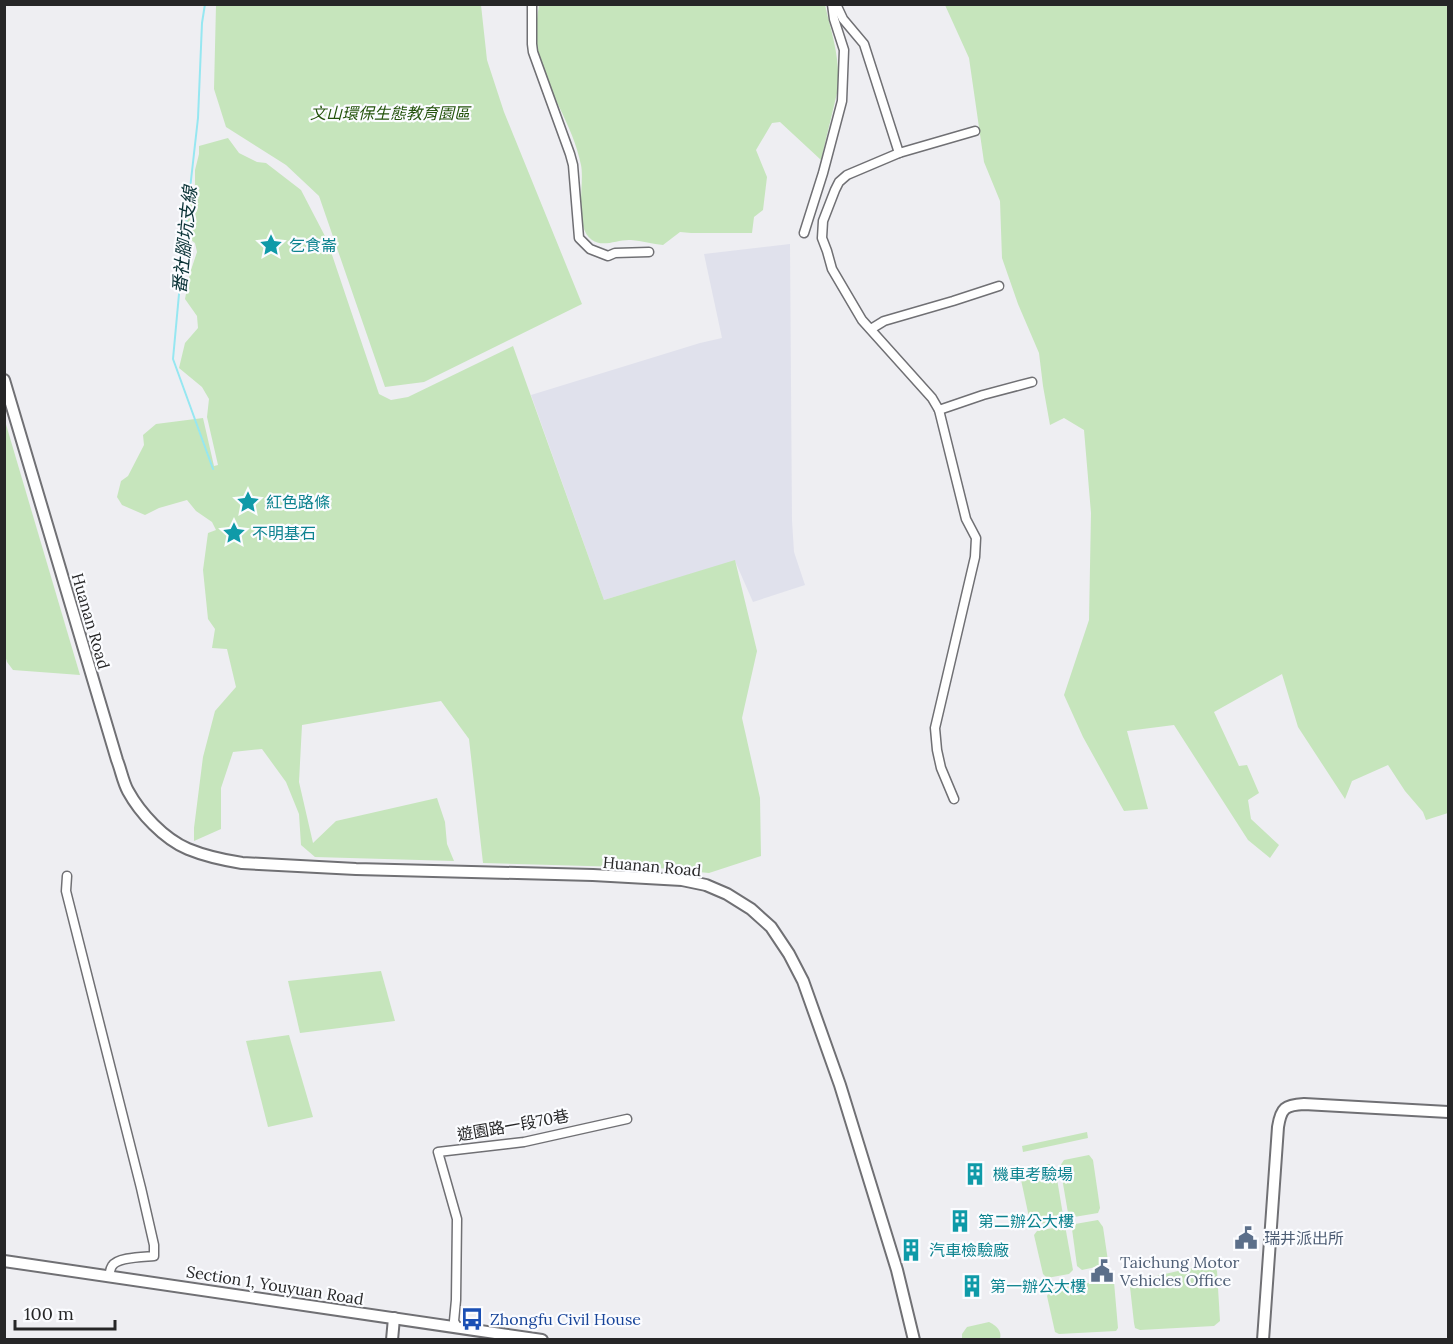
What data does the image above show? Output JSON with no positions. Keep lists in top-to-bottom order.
{
  "streets": {
    "street": ["Huanan Road", "遊園路一段70巷", "Section 1, Youyuan Road"]
  },
  "crossings": [
    ["遊園路一段70巷", "Section 1, Youyuan Road"]
  ],
  "water": ["番社腳坑支線"],
  "parks": ["文山環保生態教育園區"],
  "places": {
    "place": ["乞食崙", "紅色路條", "不明基石"],
    "building": [
      "機車考驗場",
      "第二辦公大樓",
      "汽車檢驗廠",
      "第一辦公大樓"
    ],
    "public building": ["瑞井派出所", "Taichung Motor Vehicles Office"],
    "bus stop": ["Zhongfu Civil House"]
  },
  "scale_bar": "100 m"
}
